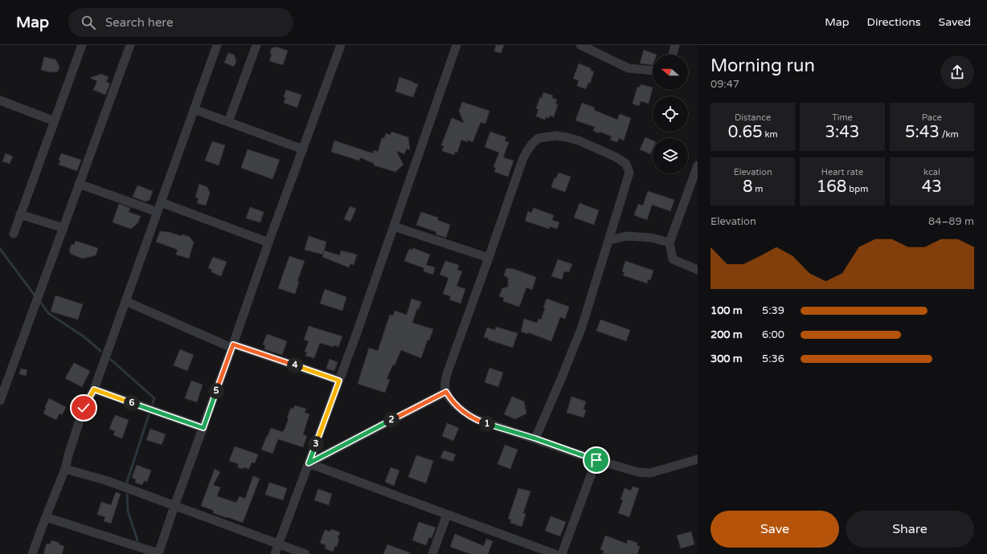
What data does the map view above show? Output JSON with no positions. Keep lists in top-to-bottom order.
{
  "north": "left",
  "page": {
    "header": "Map",
    "search": "Search here",
    "nav": ["Map", "Directions", "Saved"],
    "heading": ["Morning run", "09:47"],
    "stats": [
      ["Distance", "0.65 km"],
      ["Time", "3:43"],
      ["Pace", "5:43 /km"],
      ["Elevation", "8 m"],
      ["Heart rate", "168 bpm"],
      ["kcal", "43"]
    ],
    "chart": ["Elevation", "84–89 m"],
    "list": [
      {
        "name": "100 m",
        "note": "5:39"
      },
      {
        "name": "200 m",
        "note": "6:00"
      },
      {
        "name": "300 m",
        "note": "5:36"
      }
    ],
    "pins": [
      "4",
      "5",
      "6",
      "2",
      "1",
      "3"
    ],
    "buttons": ["Save", "Share"]
  }
}
